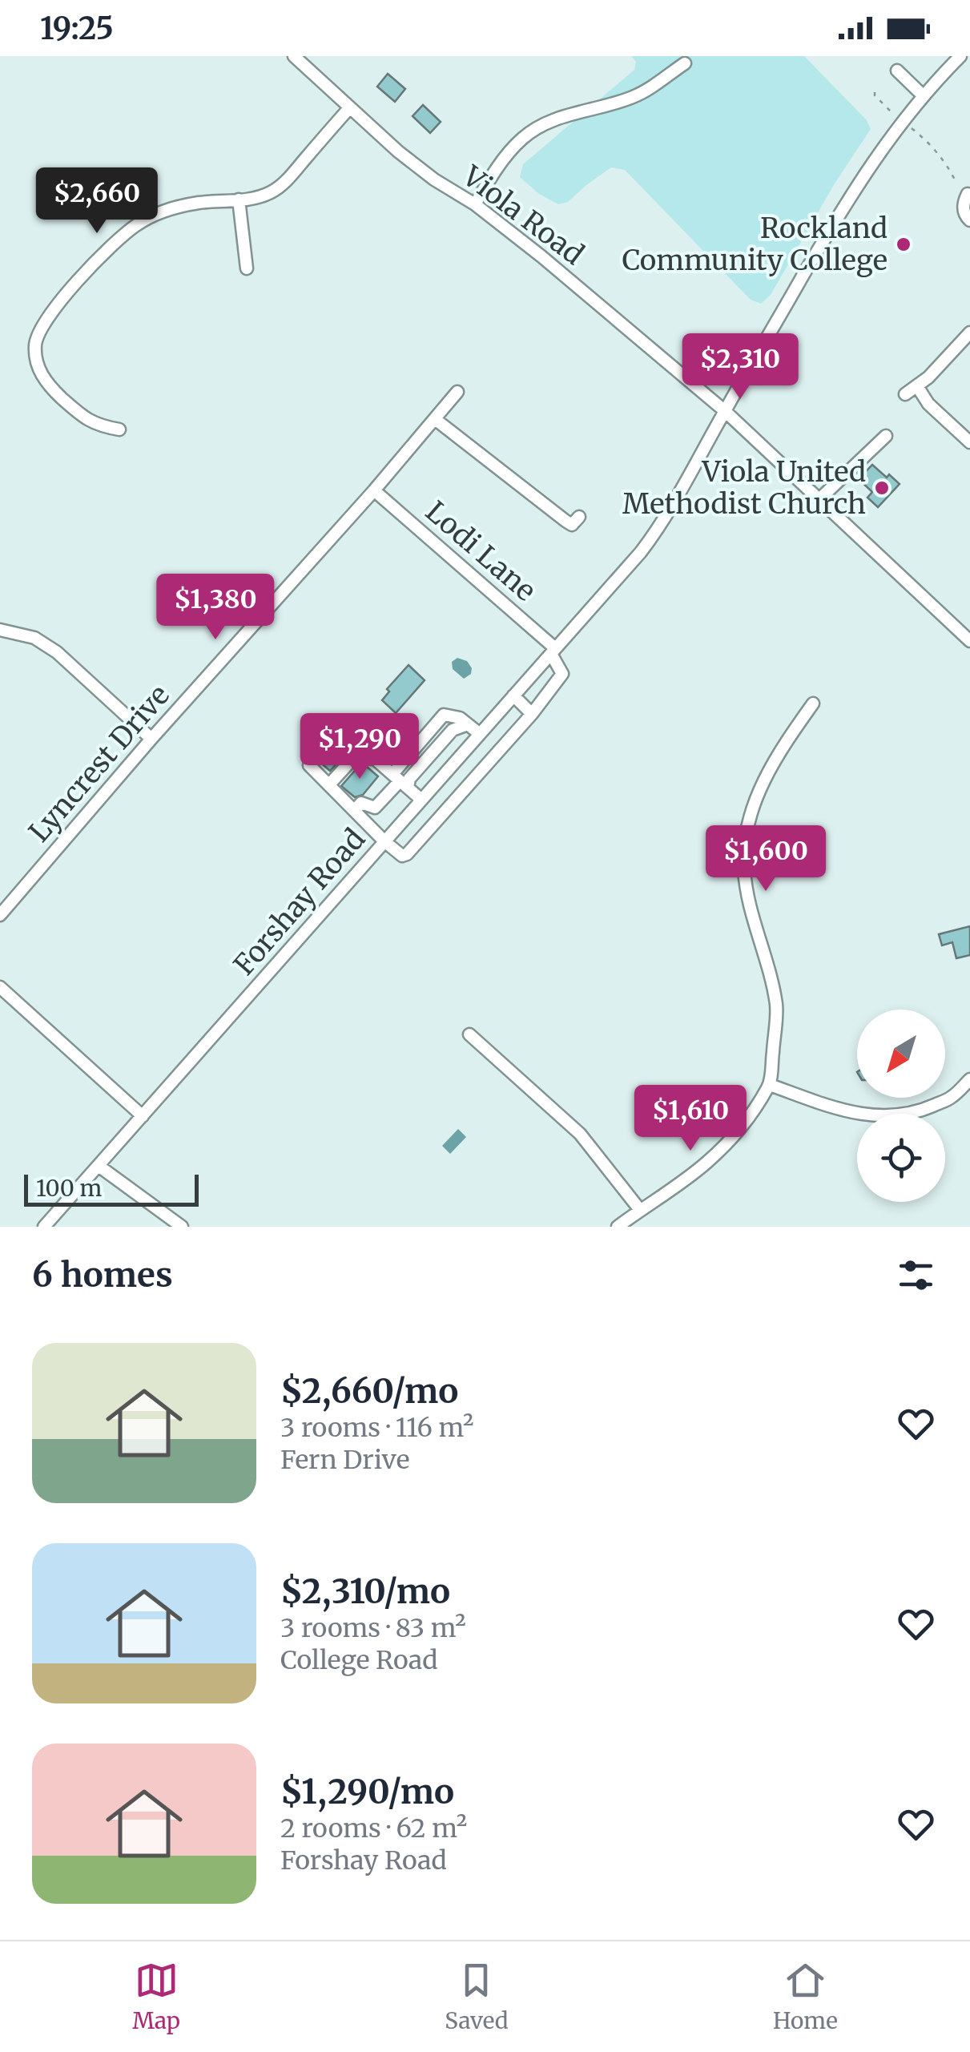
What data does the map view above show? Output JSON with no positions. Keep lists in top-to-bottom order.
{
  "streets": {
    "street": [
      "Viola Road",
      "Lodi Lane",
      "Lyncrest Drive",
      "Forshay Road"
    ]
  },
  "crossings": [
    ["Viola Road", "Forshay Road"],
    ["Lodi Lane", "Lyncrest Drive"],
    ["Lodi Lane", "Forshay Road"]
  ],
  "places": ["Rockland Community College", "Viola United Methodist Church"],
  "scale_bar": "100 m",
  "north": "bottom left",
  "page": {
    "status": "19:25",
    "price": [
      "$2,660",
      "$2,310",
      "$1,380",
      "$1,290",
      "$1,600",
      "$1,610"
    ],
    "scale": "100 m",
    "heading": "6 homes",
    "list": [
      {
        "name": "$2,660/mo",
        "note": "3 rooms · 116 m² · Fern Drive"
      },
      {
        "name": "$2,310/mo",
        "note": "3 rooms · 83 m² · College Road"
      },
      {
        "name": "$1,290/mo",
        "note": "2 rooms · 62 m² · Forshay Road"
      }
    ],
    "tabs": ["Map", "Saved", "Home"]
  }
}
